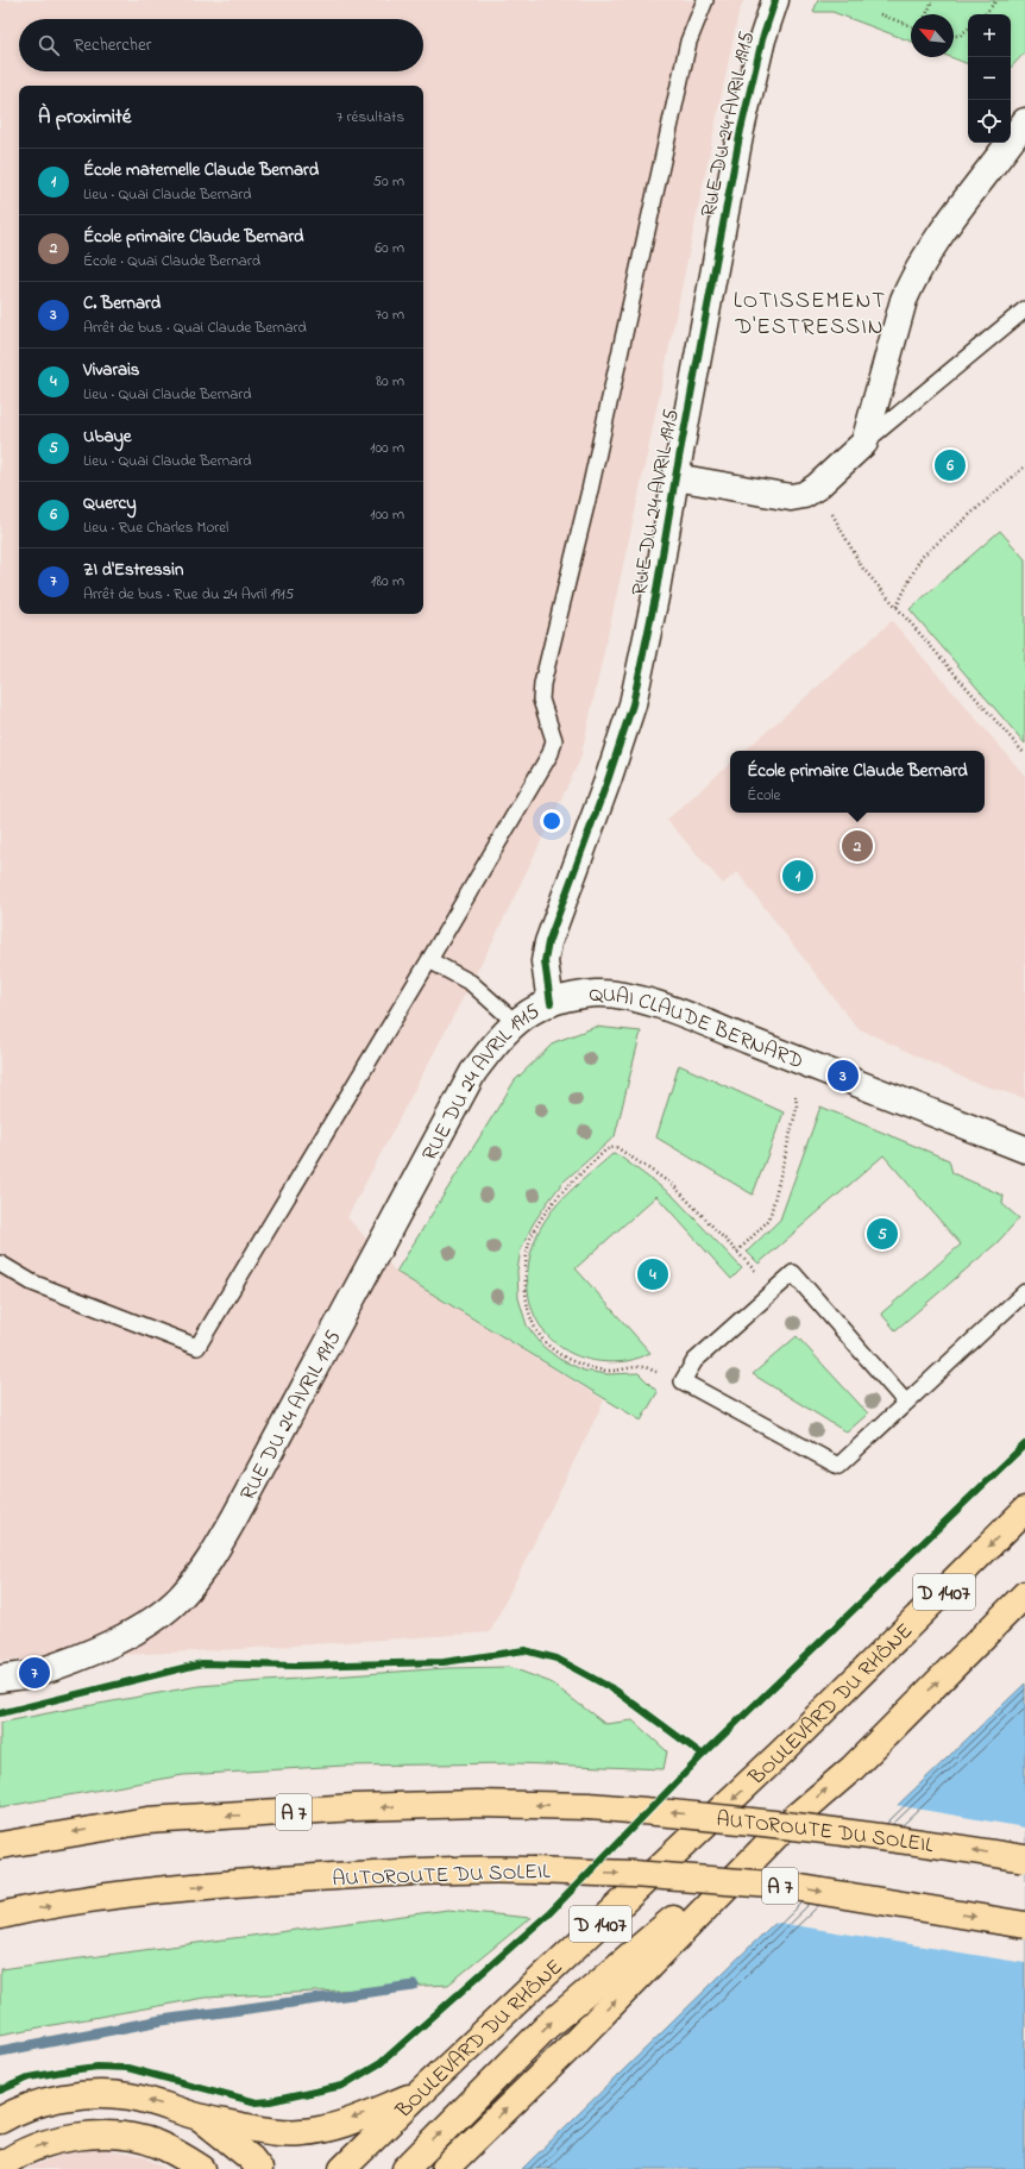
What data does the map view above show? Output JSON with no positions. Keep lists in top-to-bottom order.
{
  "streets": {
    "highway": [
      "D 1407",
      "BOULEVARD DU RHÔNE",
      "A 7",
      "AUTOROUTE DU SOLEIL"
    ],
    "street": ["RUE DU 24 AVRIL 1915", "QUAI CLAUDE BERNARD"]
  },
  "crossings": [
    ["RUE DU 24 AVRIL 1915", "QUAI CLAUDE BERNARD"]
  ],
  "districts": ["LOTISSEMENT D'ESTRESSIN"],
  "north": "top left",
  "page": {
    "map_buttons": ["+", "−"],
    "search": "Rechercher",
    "heading": ["À proximité", "7 résultats"],
    "list": [
      {
        "mark": "1",
        "name": "École maternelle Claude Bernard",
        "note": "Lieu · Quai Claude Bernard",
        "value": "50 m"
      },
      {
        "mark": "2",
        "name": "École primaire Claude Bernard",
        "note": "École · Quai Claude Bernard",
        "value": "60 m"
      },
      {
        "mark": "3",
        "name": "C. Bernard",
        "note": "Arrêt de bus · Quai Claude Bernard",
        "value": "70 m"
      },
      {
        "mark": "4",
        "name": "Vivarais",
        "note": "Lieu · Quai Claude Bernard",
        "value": "80 m"
      },
      {
        "mark": "5",
        "name": "Ubaye",
        "note": "Lieu · Quai Claude Bernard",
        "value": "100 m"
      },
      {
        "mark": "6",
        "name": "Quercy",
        "note": "Lieu · Rue Charles Morel",
        "value": "100 m"
      },
      {
        "mark": "7",
        "name": "ZI d'Estressin",
        "note": "Arrêt de bus · Rue du 24 Avril 1915",
        "value": "180 m"
      }
    ],
    "pins": [
      "6",
      "2",
      "1",
      "3",
      "5",
      "4",
      "7"
    ],
    "popup": ["École primaire Claude Bernard", "École"]
  }
}
